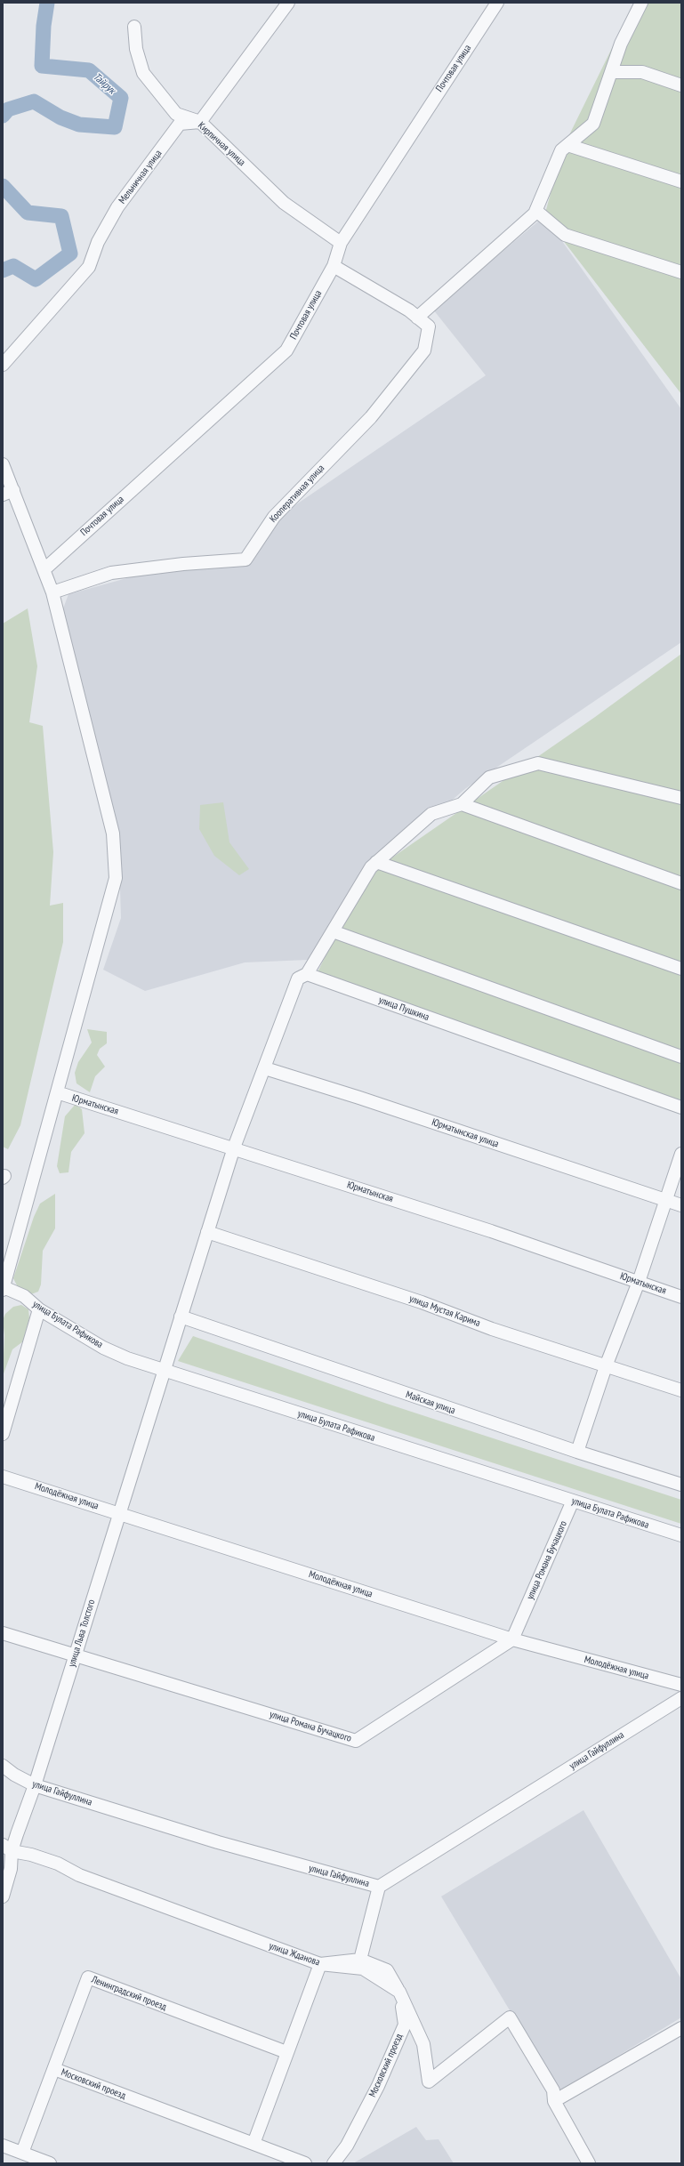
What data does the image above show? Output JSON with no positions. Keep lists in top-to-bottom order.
{
  "streets": {
    "street": [
      "Почтовая улица",
      "Кирпичная улица",
      "Мельничная улица",
      "Кооперативная улица",
      "улица Пушкина",
      "Юрматынская",
      "Юрматынская улица",
      "улица Мустая Карима",
      "улица Булата Рафикова",
      "Майская улица",
      "Молодёжная улица",
      "улица Романа Бучацкого",
      "улица Льва Толстого",
      "улица Гайфуллина",
      "улица Жданова",
      "Ленинградский проезд",
      "Московский проезд"
    ]
  },
  "crossings": [
    ["Почтовая улица", "Кирпичная улица"],
    ["Кирпичная улица", "Мельничная улица"],
    ["Юрматынская", "улица Льва Толстого"],
    ["улица Мустая Карима", "улица Льва Толстого"],
    ["улица Булата Рафикова", "улица Романа Бучацкого"],
    ["улица Булата Рафикова", "улица Льва Толстого"],
    ["Майская улица", "улица Льва Толстого"],
    ["Молодёжная улица", "улица Романа Бучацкого"],
    ["Молодёжная улица", "улица Льва Толстого"],
    ["улица Романа Бучацкого", "улица Льва Толстого"],
    ["улица Льва Толстого", "улица Гайфуллина"],
    ["улица Льва Толстого", "улица Жданова"],
    ["улица Жданова", "Московский проезд"],
    ["Ленинградский проезд", "Московский проезд"]
  ],
  "water": ["Тайрук"]
}
